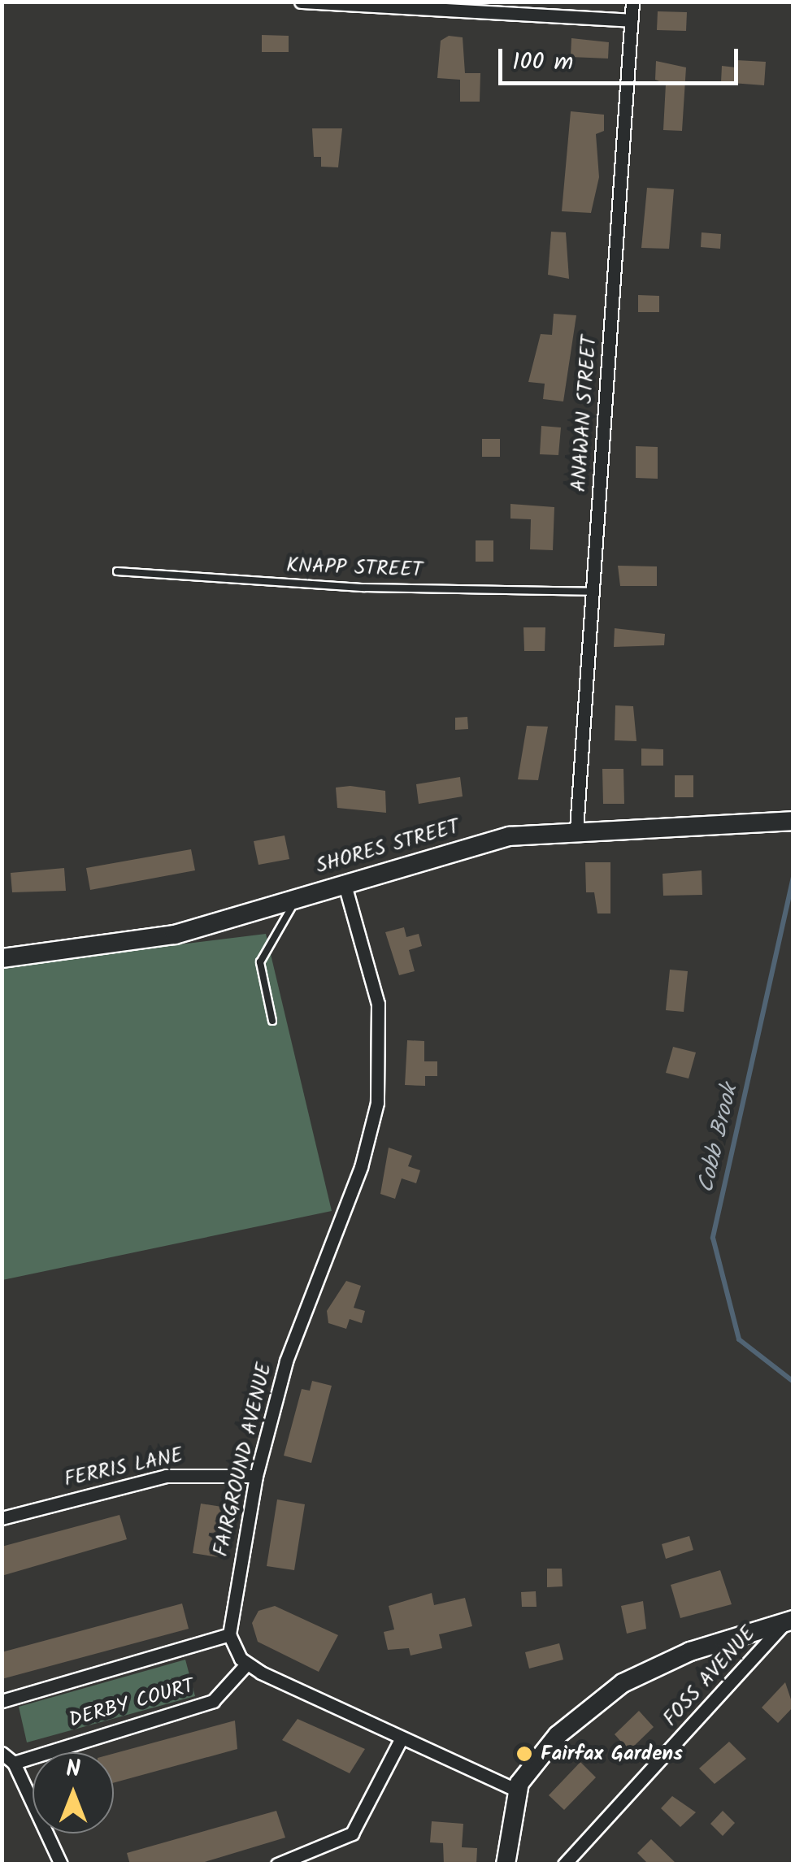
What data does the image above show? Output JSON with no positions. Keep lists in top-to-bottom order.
{
  "streets": {
    "street": [
      "ANAWAN STREET",
      "SHORES STREET",
      "FAIRGROUND AVENUE",
      "FERRIS LANE",
      "FOSS AVENUE",
      "DERBY COURT"
    ],
    "lane": ["KNAPP STREET"]
  },
  "crossings": [
    ["ANAWAN STREET", "KNAPP STREET"],
    ["ANAWAN STREET", "SHORES STREET"],
    ["SHORES STREET", "FAIRGROUND AVENUE"],
    ["FAIRGROUND AVENUE", "FERRIS LANE"],
    ["FAIRGROUND AVENUE", "DERBY COURT"]
  ],
  "water": ["Cobb Brook"],
  "places": ["Fairfax Gardens"],
  "scale_bar": "100 m",
  "north": "top"
}
